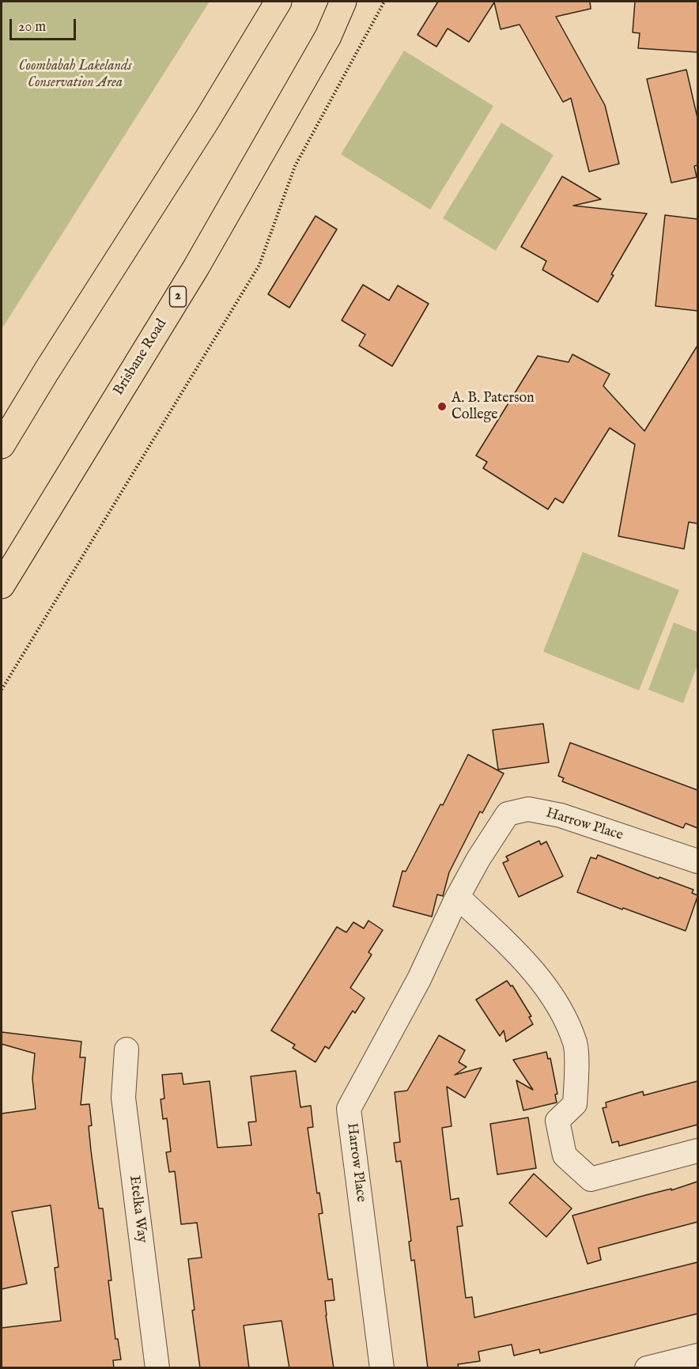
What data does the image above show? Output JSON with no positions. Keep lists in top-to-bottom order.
{
  "streets": {
    "highway": ["2", "Brisbane Road"],
    "street": ["Harrow Place", "Etelka Way"]
  },
  "parks": ["Coombabah Lakelands Conservation Area"],
  "places": ["A. B. Paterson College"],
  "scale_bar": "20 m"
}
